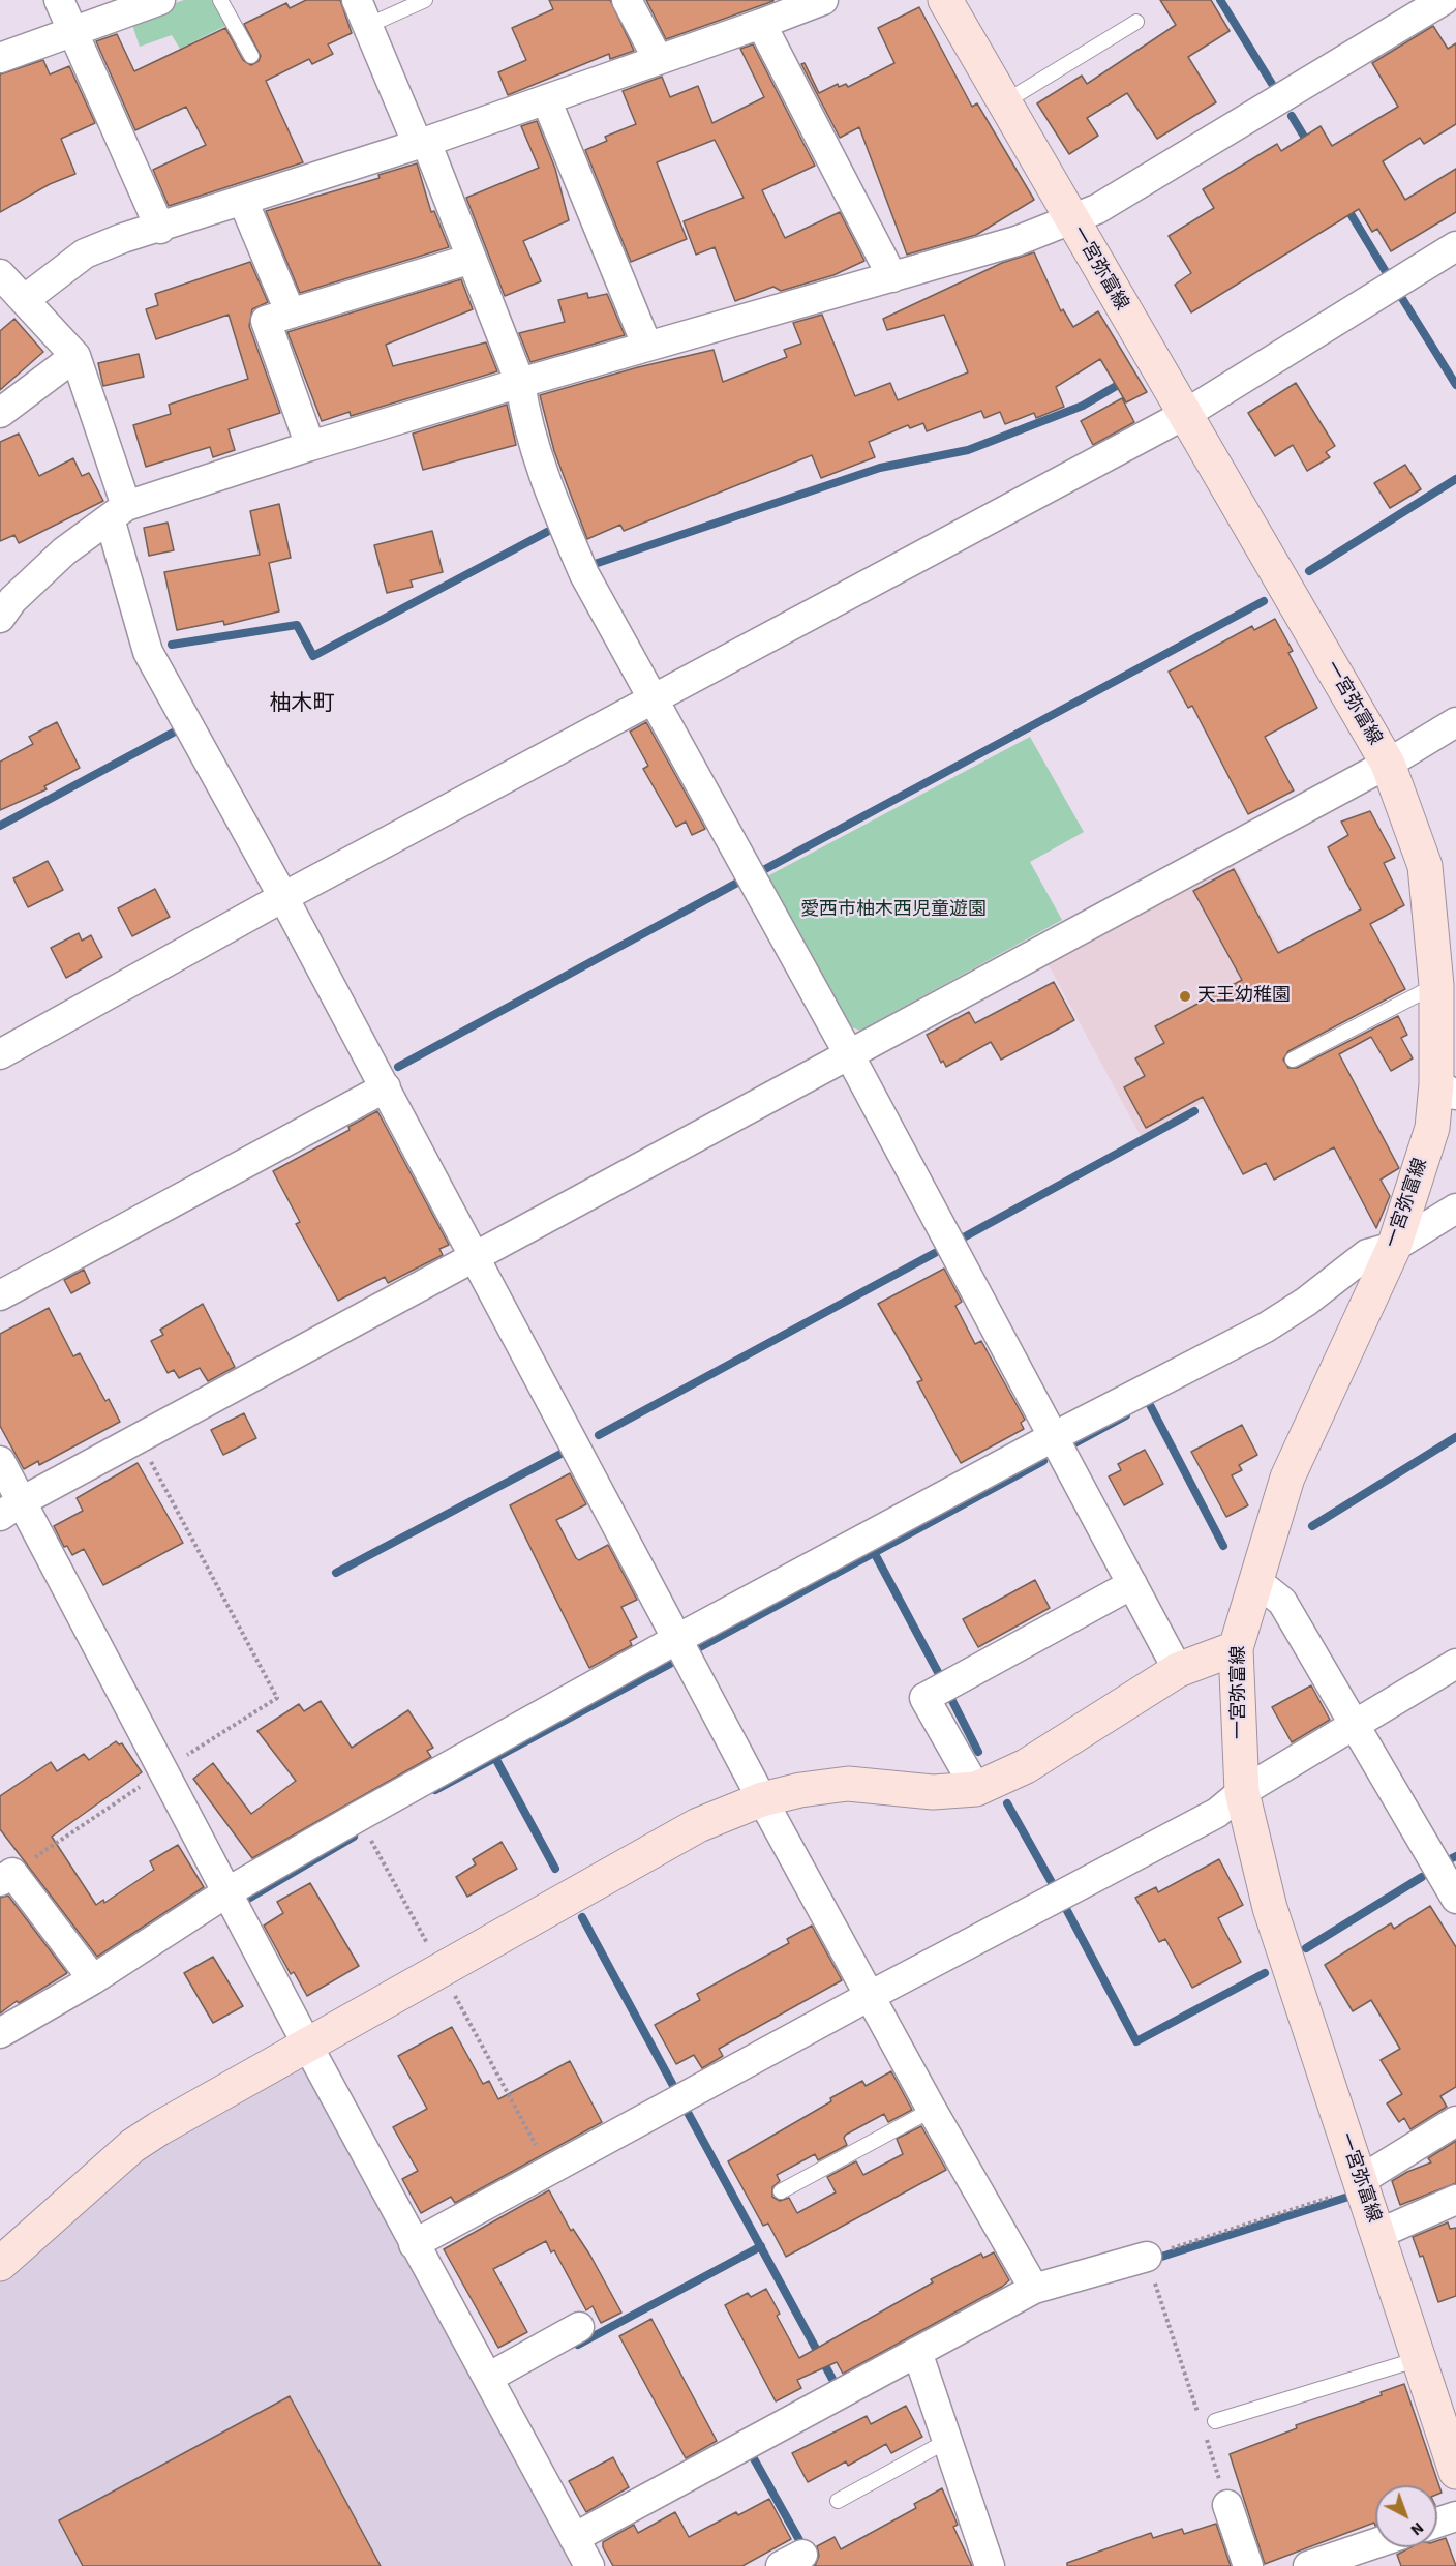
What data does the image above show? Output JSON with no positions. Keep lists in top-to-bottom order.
{
  "streets": {
    "main road": ["一宮弥富線"]
  },
  "districts": ["柚木町"],
  "parks": ["愛西市柚木西児童遊園"],
  "places": ["天王幼稚園"],
  "north": "bottom right"
}
